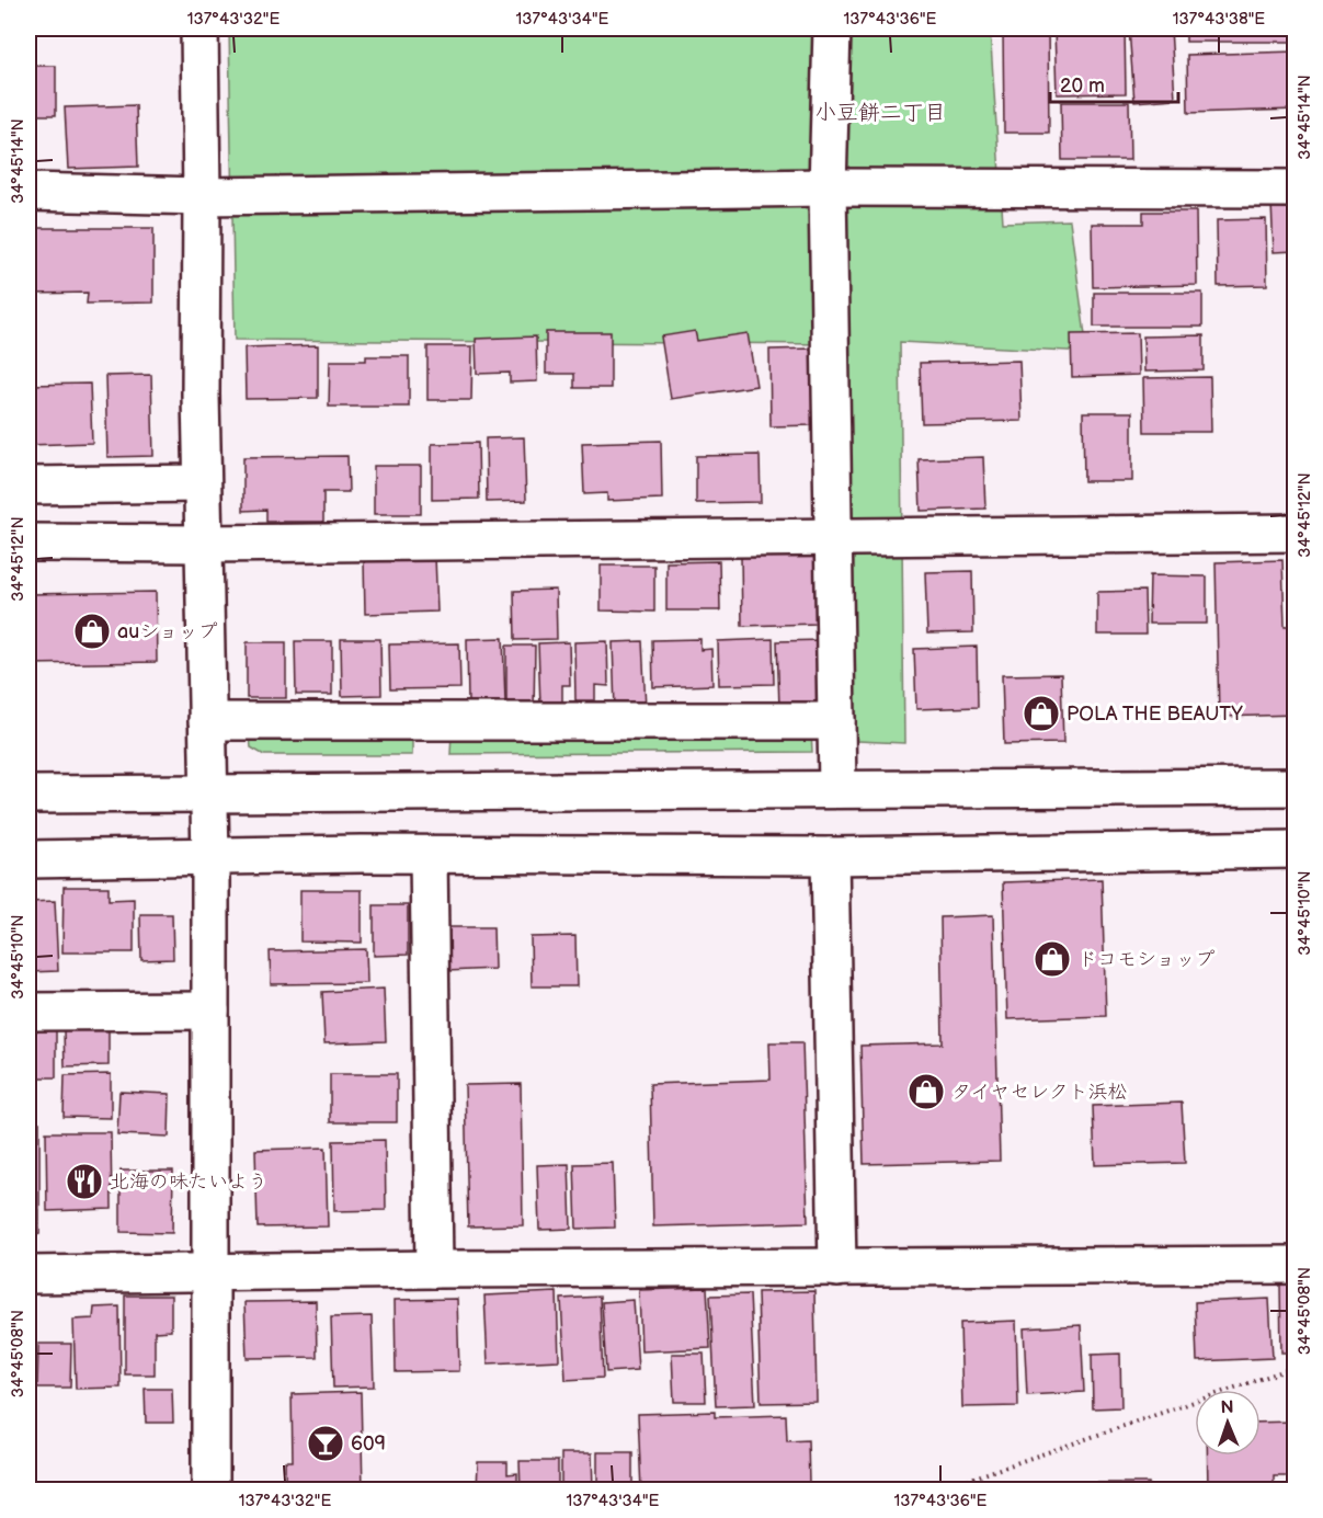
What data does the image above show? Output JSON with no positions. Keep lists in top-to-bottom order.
{
  "districts": ["小豆餅二丁目"],
  "places": {
    "shop": [
      "auショップ",
      "POLA THE BEAUTY",
      "ドコモショップ",
      "タイヤセレクト浜松"
    ],
    "restaurant": ["北海の味たいよう"],
    "bar": ["609"]
  },
  "scale_bar": "20 m",
  "north": "top",
  "coordinates": [
    "137°43'32\"E",
    "137°43'34\"E",
    "137°43'36\"E",
    "137°43'38\"E",
    "34°45'14\"N",
    "34°45'12\"N",
    "34°45'10\"N",
    "34°45'08\"N"
  ]
}
